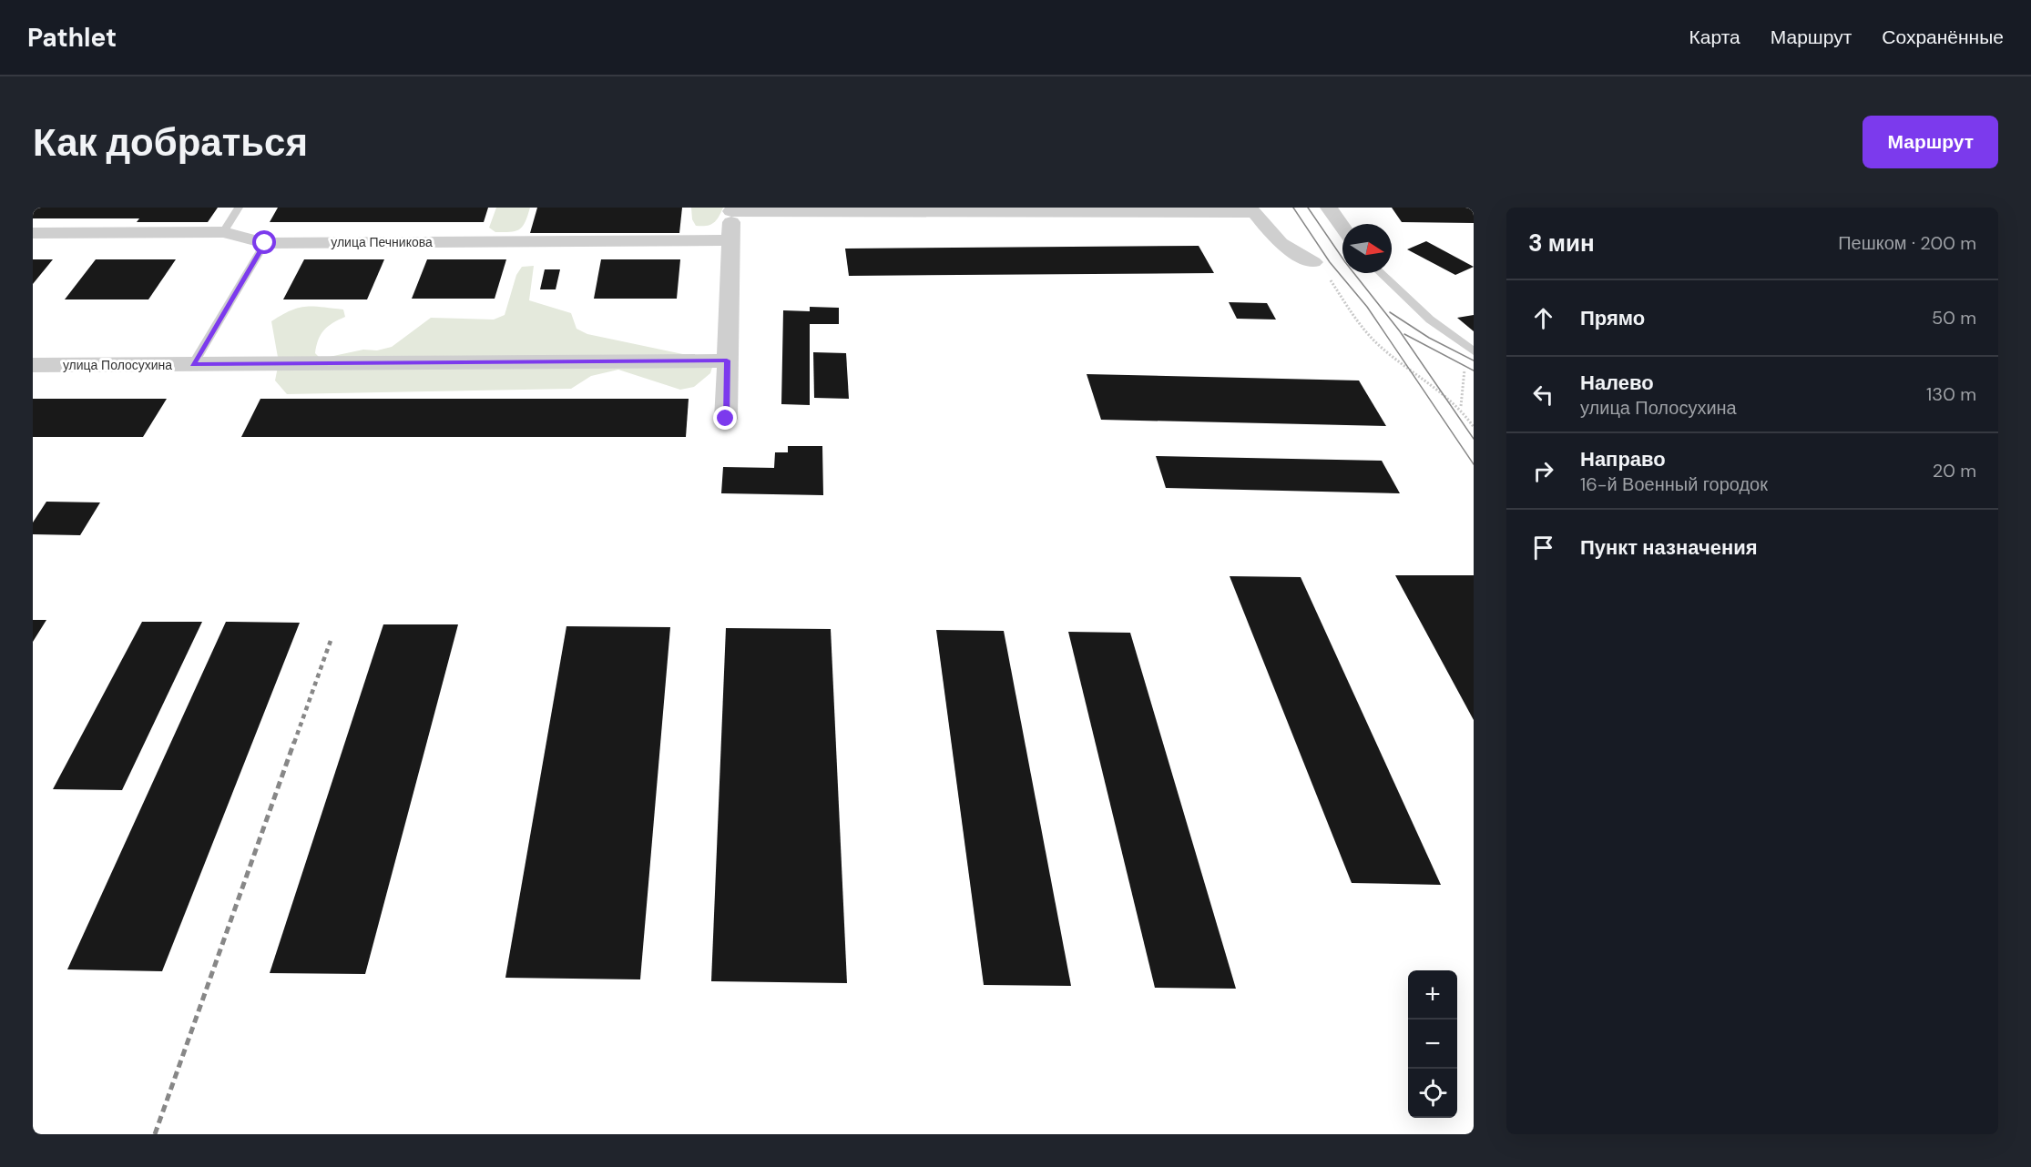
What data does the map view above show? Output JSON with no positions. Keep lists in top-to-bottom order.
{
  "streets": {
    "street": ["улица Печникова", "улица Полосухина"]
  },
  "north": "right",
  "page": {
    "header": "Pathlet",
    "nav": ["Карта", "Маршрут", "Сохранённые"],
    "buttons": "Маршрут",
    "title": "Как добраться",
    "heading": ["3 мин", "Пешком · 200 m"],
    "list": [
      ["Прямо", "50 m"],
      ["Налево", "улица Полосухина", "130 m"],
      ["Направо", "16-й Военный городок", "20 m"],
      "Пункт назначения"
    ],
    "map_buttons": ["+", "−"]
  }
}
